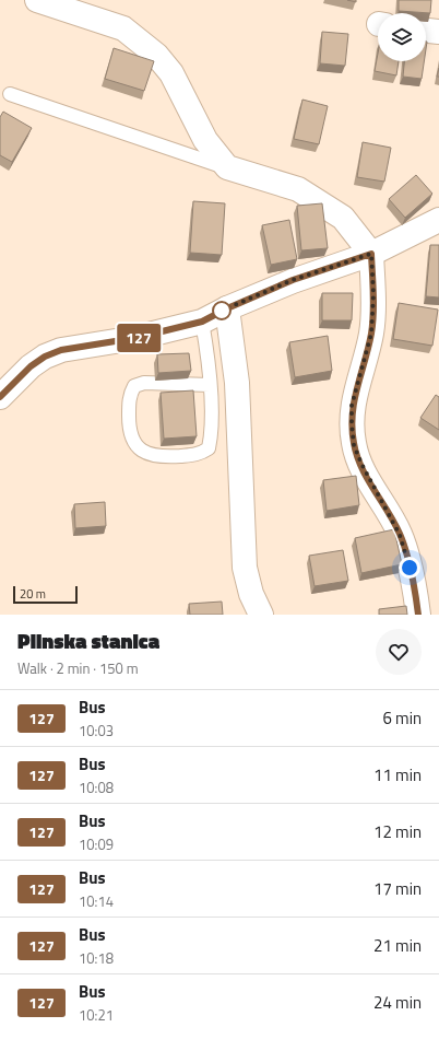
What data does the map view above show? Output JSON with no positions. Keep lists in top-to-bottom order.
{
  "lines": ["bus line 127"],
  "scale_bar": "20 m",
  "page": {
    "on_map": "127",
    "scale": "20 m",
    "heading": ["Plinska stanica", "Walk · 2 min · 150 m"],
    "list": [
      {
        "mark": "127",
        "name": "Bus",
        "note": "10:03",
        "value": "6 min"
      },
      {
        "mark": "127",
        "name": "Bus",
        "note": "10:08",
        "value": "11 min"
      },
      {
        "mark": "127",
        "name": "Bus",
        "note": "10:09",
        "value": "12 min"
      },
      {
        "mark": "127",
        "name": "Bus",
        "note": "10:14",
        "value": "17 min"
      },
      {
        "mark": "127",
        "name": "Bus",
        "note": "10:18",
        "value": "21 min"
      },
      {
        "mark": "127",
        "name": "Bus",
        "note": "10:21",
        "value": "24 min"
      }
    ]
  }
}
